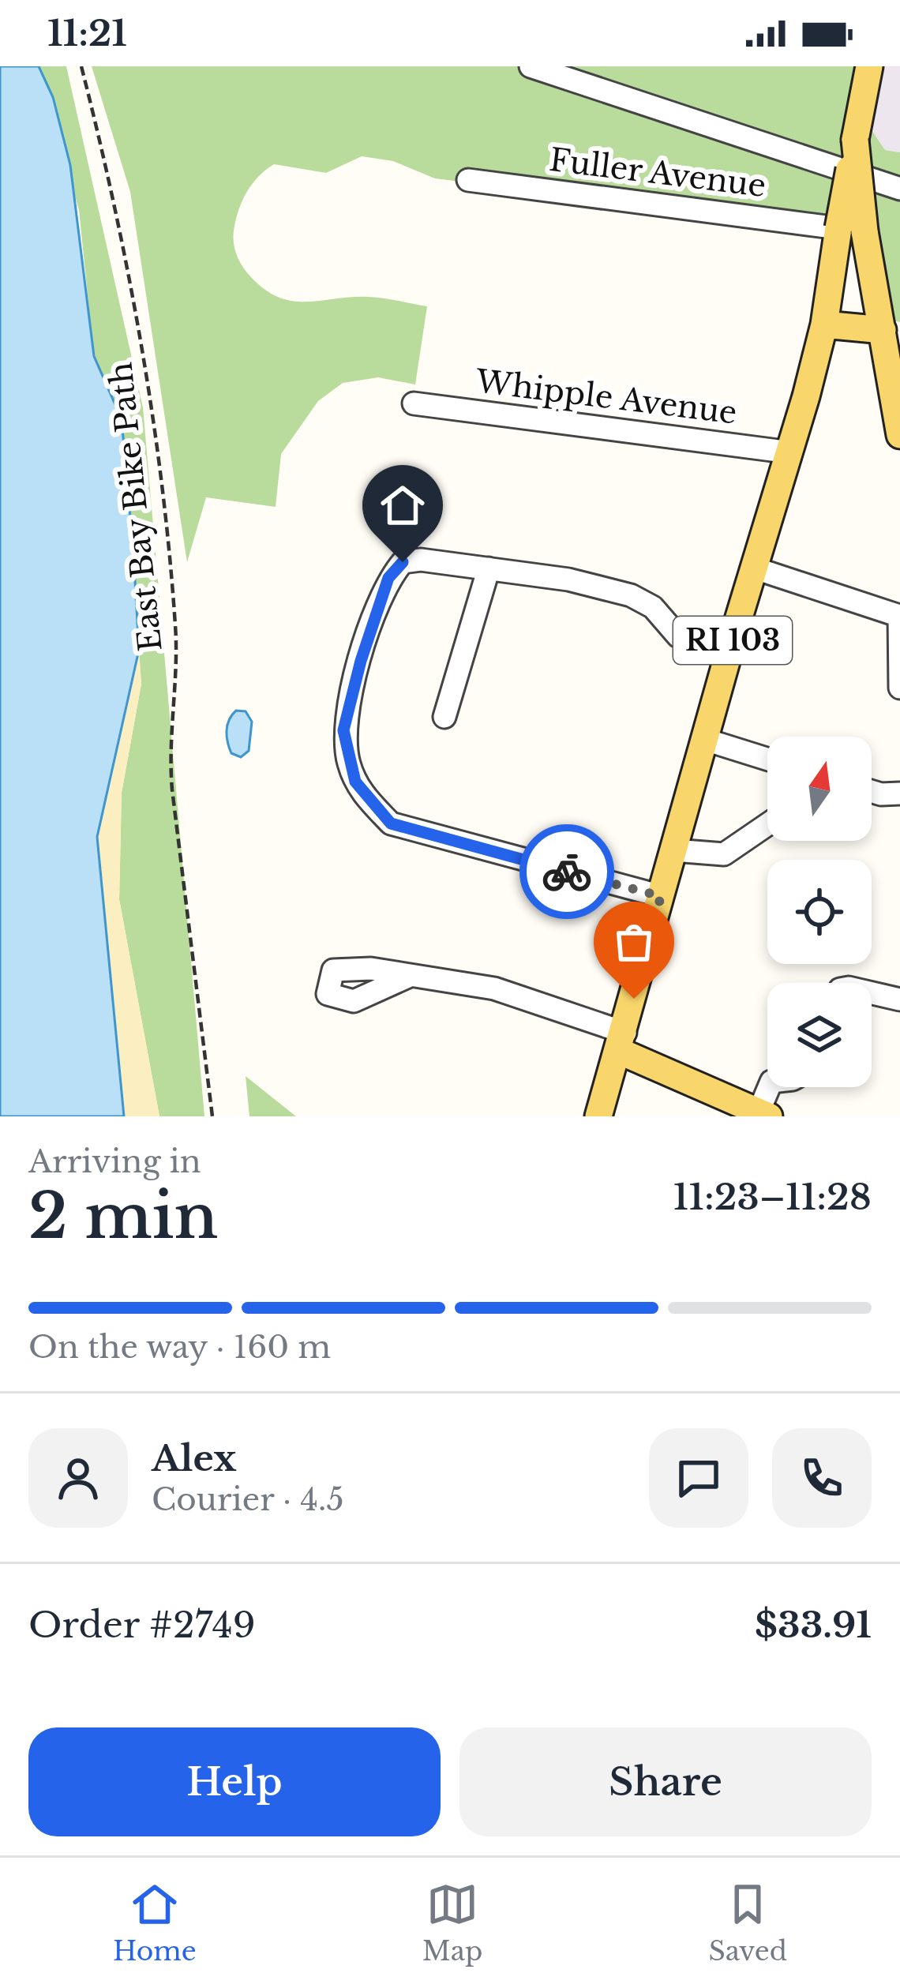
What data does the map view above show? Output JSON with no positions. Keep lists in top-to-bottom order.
{
  "streets": {
    "main road": ["RI 103"],
    "street": ["Fuller Avenue", "Whipple Avenue"],
    "path": ["East Bay Bike Path"]
  },
  "crossings": [
    ["Fuller Avenue", "RI 103"],
    ["Whipple Avenue", "RI 103"]
  ],
  "north": "top",
  "page": {
    "status": "11:21",
    "heading": ["2 min", "Arriving in", "11:23–11:28"],
    "panel": [
      "Alex",
      "Courier · 4.5",
      "Order #2749",
      "$33.91"
    ],
    "bar": "On the way · 160 m",
    "buttons": ["Help", "Share"],
    "tabs": ["Home", "Map", "Saved"]
  }
}
